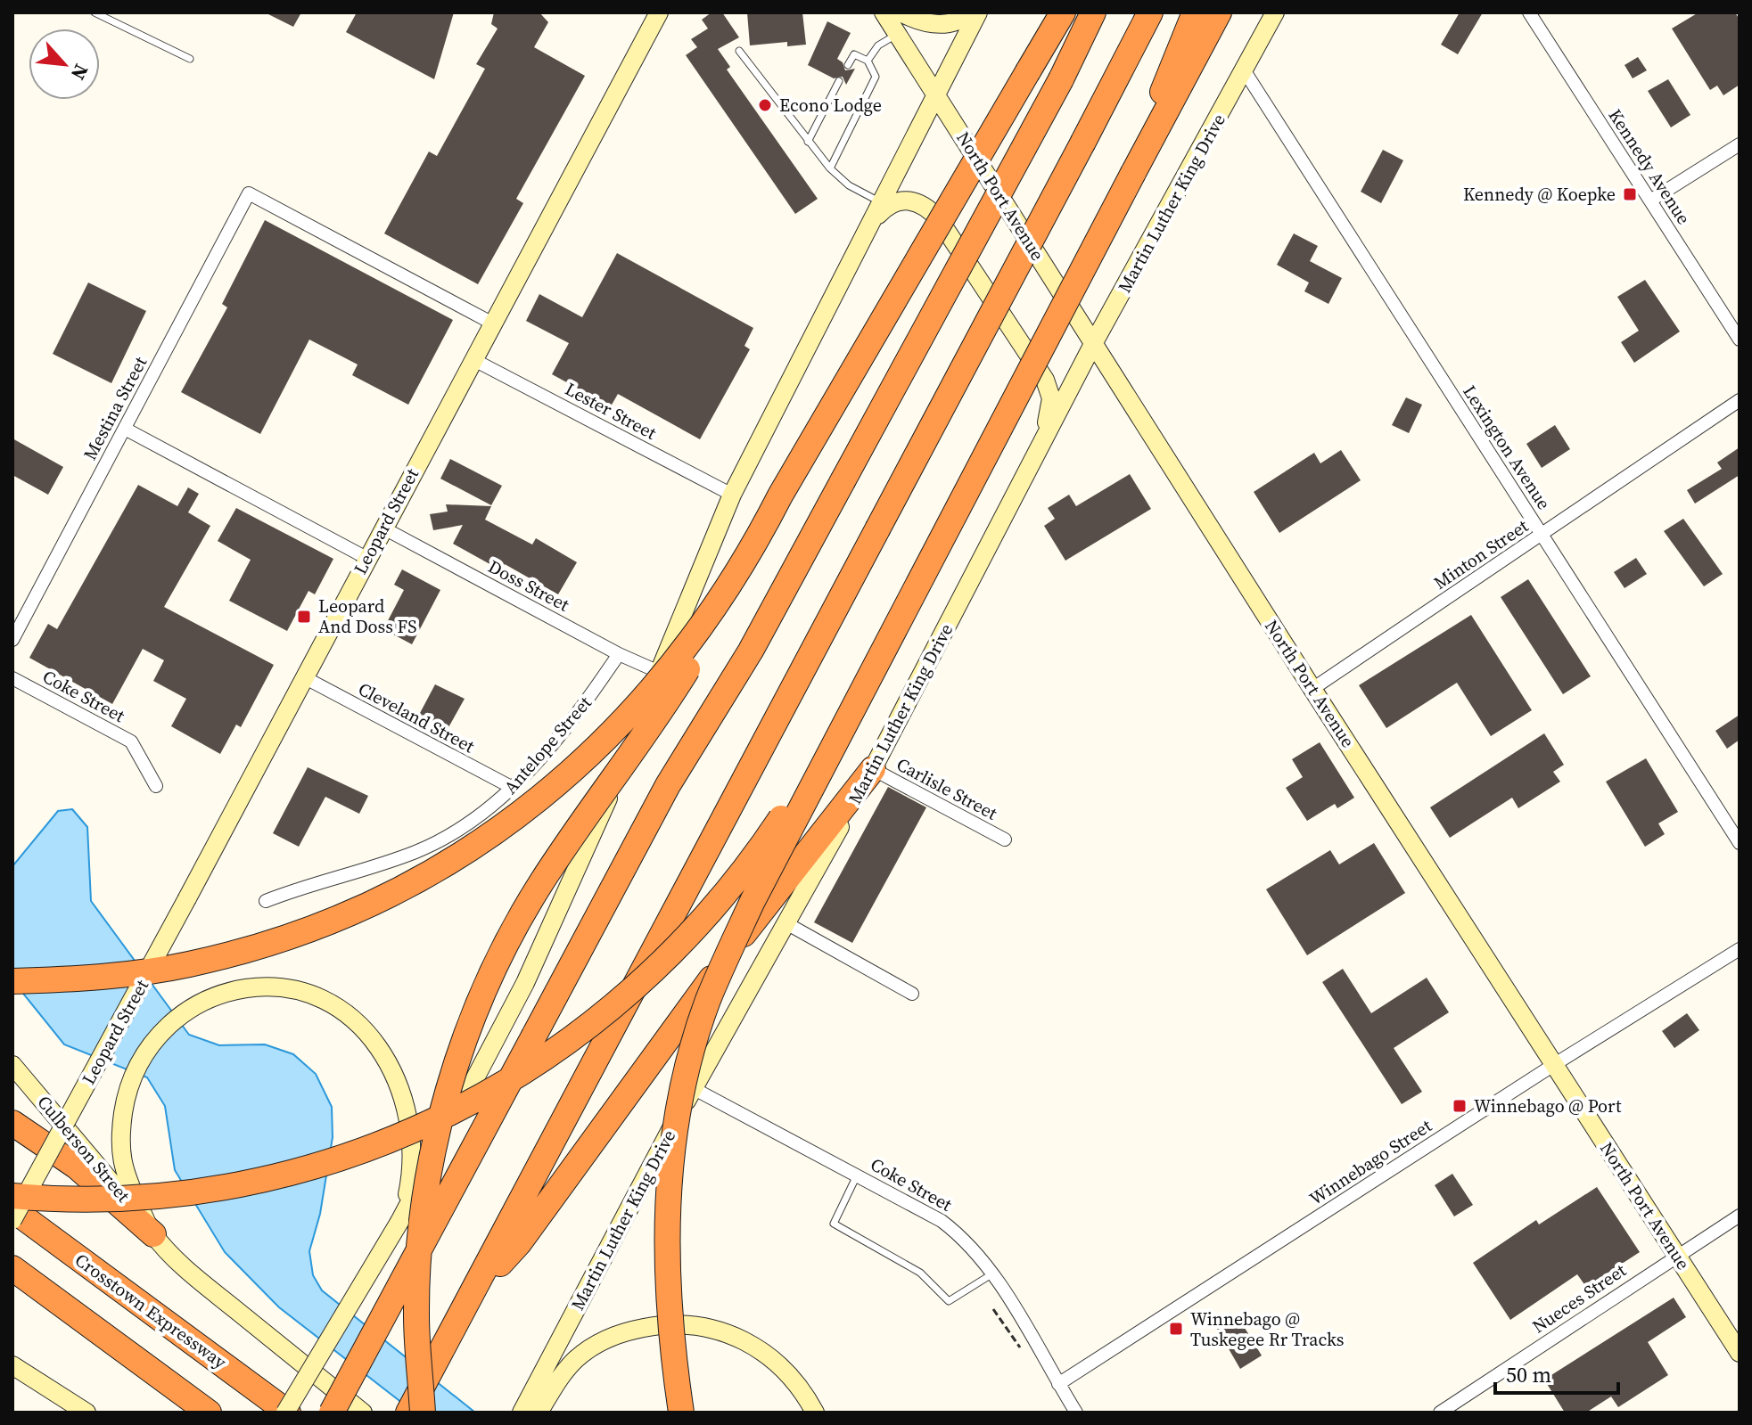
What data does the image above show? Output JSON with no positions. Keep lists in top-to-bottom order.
{
  "streets": {
    "highway": ["Crosstown Expressway"],
    "main road": [
      "North Port Avenue",
      "Martin Luther King Drive",
      "Leopard Street",
      "Culberson Street"
    ],
    "street": [
      "Kennedy Avenue",
      "Mestina Street",
      "Lester Street",
      "Lexington Avenue",
      "Minton Street",
      "Doss Street",
      "Coke Street",
      "Cleveland Street",
      "Antelope Street",
      "Carlisle Street",
      "Winnebago Street",
      "Nueces Street"
    ]
  },
  "crossings": [
    ["North Port Avenue", "Martin Luther King Drive"],
    ["North Port Avenue", "Minton Street"],
    ["North Port Avenue", "Winnebago Street"],
    ["North Port Avenue", "Nueces Street"],
    ["Martin Luther King Drive", "Lexington Avenue"],
    ["Martin Luther King Drive", "Coke Street"],
    ["Martin Luther King Drive", "Carlisle Street"],
    ["Mestina Street", "Leopard Street"],
    ["Lester Street", "Leopard Street"],
    ["Lexington Avenue", "Minton Street"],
    ["Leopard Street", "Doss Street"],
    ["Leopard Street", "Cleveland Street"],
    ["Doss Street", "Antelope Street"],
    ["Coke Street", "Winnebago Street"],
    ["Cleveland Street", "Antelope Street"]
  ],
  "places": {
    "other": ["Econo Lodge"],
    "transit": [
      "Kennedy @ Koepke",
      "Leopard And Doss FS",
      "Winnebago @ Port",
      "Winnebago @ Tuskegee Rr Tracks"
    ]
  },
  "scale_bar": "50 m",
  "north": "bottom right"
}
